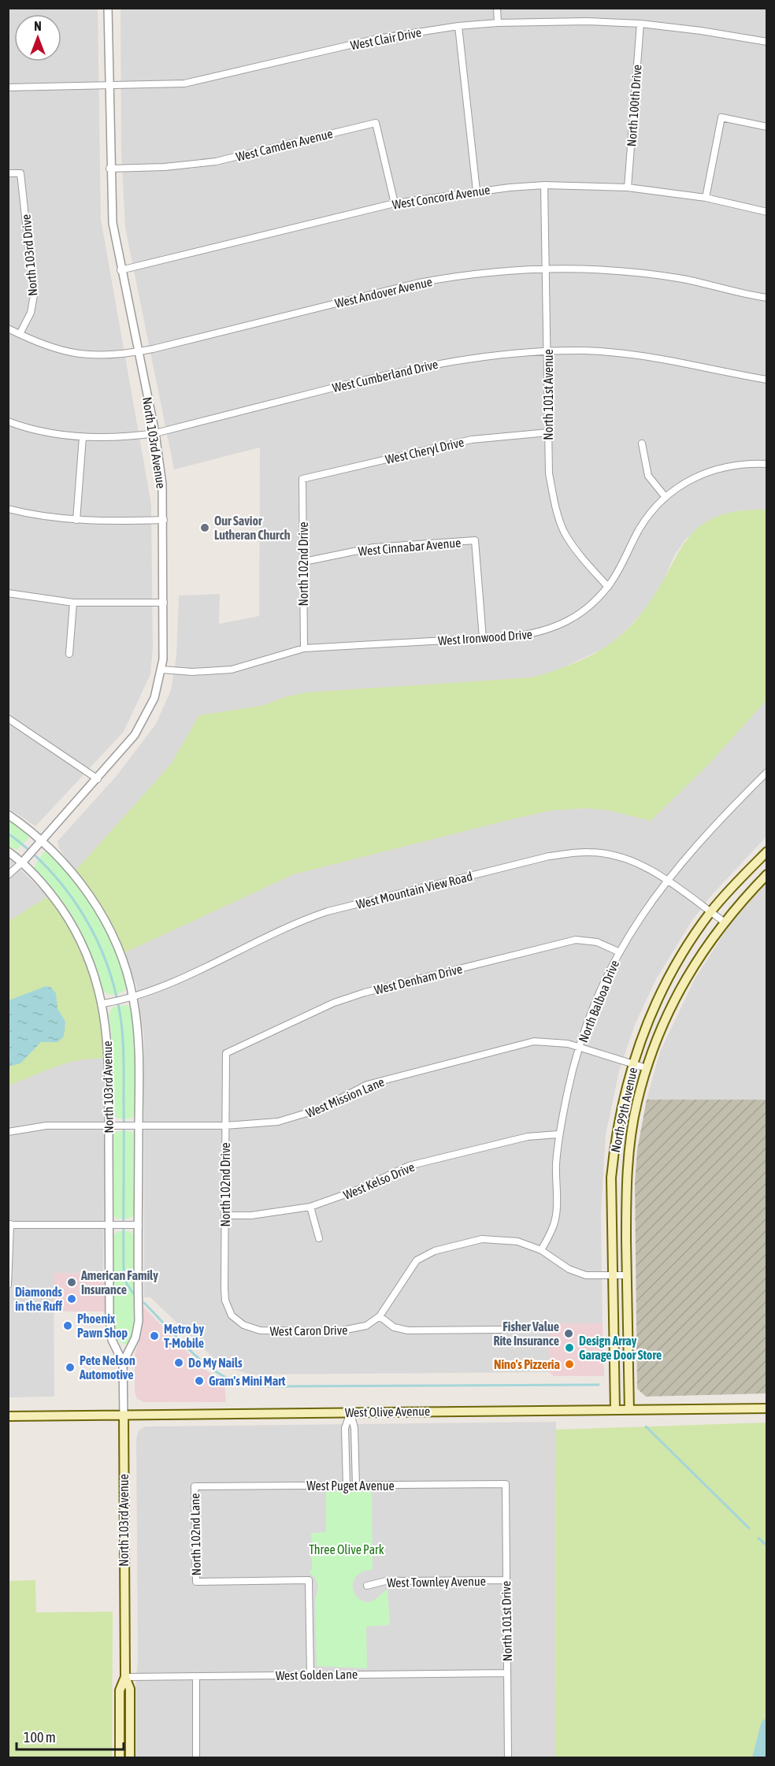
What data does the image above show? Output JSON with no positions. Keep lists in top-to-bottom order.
{
  "streets": {
    "main road": ["North 103rd Avenue", "North 99th Avenue", "West Olive Avenue"],
    "street": [
      "West Clair Drive",
      "North 100th Drive",
      "West Camden Avenue",
      "West Concord Avenue",
      "North 103rd Drive",
      "West Andover Avenue",
      "West Cumberland Drive",
      "North 101st Avenue",
      "West Cheryl Drive",
      "West Cinnabar Avenue",
      "North 102nd Drive",
      "West Ironwood Drive",
      "West Mountain View Road",
      "West Denham Drive",
      "North Balboa Drive",
      "West Mission Lane",
      "West Kelso Drive",
      "West Caron Drive",
      "West Puget Avenue",
      "North 102nd Lane",
      "West Townley Avenue",
      "North 101st Drive",
      "West Golden Lane"
    ]
  },
  "crossings": [
    ["West Clair Drive", "North 100th Drive"],
    ["West Clair Drive", "North 103rd Avenue"],
    ["North 100th Drive", "West Concord Avenue"],
    ["West Camden Avenue", "West Concord Avenue"],
    ["West Camden Avenue", "North 103rd Avenue"],
    ["West Concord Avenue", "North 101st Avenue"],
    ["West Concord Avenue", "North 103rd Avenue"],
    ["North 103rd Drive", "West Andover Avenue"],
    ["West Andover Avenue", "North 101st Avenue"],
    ["West Andover Avenue", "North 103rd Avenue"],
    ["West Cumberland Drive", "North 101st Avenue"],
    ["West Cumberland Drive", "North 103rd Avenue"],
    ["North 101st Avenue", "West Cheryl Drive"],
    ["North 101st Avenue", "West Ironwood Drive"],
    ["North 103rd Avenue", "West Ironwood Drive"],
    ["North 103rd Avenue", "West Mountain View Road"],
    ["North 103rd Avenue", "West Mission Lane"],
    ["North 103rd Avenue", "West Olive Avenue"],
    ["North 103rd Avenue", "West Golden Lane"],
    ["West Cheryl Drive", "North 102nd Drive"],
    ["West Cinnabar Avenue", "North 102nd Drive"],
    ["West Cinnabar Avenue", "West Ironwood Drive"],
    ["North 102nd Drive", "West Ironwood Drive"],
    ["North 102nd Drive", "West Denham Drive"],
    ["North 102nd Drive", "West Mission Lane"],
    ["North 102nd Drive", "West Kelso Drive"],
    ["North 102nd Drive", "West Caron Drive"],
    ["West Mountain View Road", "North Balboa Drive"],
    ["West Mountain View Road", "North 99th Avenue"],
    ["West Denham Drive", "North Balboa Drive"],
    ["North Balboa Drive", "West Mission Lane"],
    ["North Balboa Drive", "West Kelso Drive"],
    ["West Mission Lane", "North 99th Avenue"],
    ["North 99th Avenue", "West Olive Avenue"],
    ["West Puget Avenue", "North 102nd Lane"],
    ["West Puget Avenue", "North 101st Drive"],
    ["North 102nd Lane", "West Golden Lane"],
    ["West Townley Avenue", "North 101st Drive"],
    ["North 101st Drive", "West Golden Lane"]
  ],
  "parks": ["Three Olive Park"],
  "places": [
    "Our Savior Lutheran Church",
    "American Family Insurance",
    "Diamonds in the Ruff",
    "Phoenix Pawn Shop",
    "Fisher Value Rite Insurance",
    "Metro by T-Mobile",
    "Design Array Garage Door Store",
    "Do My Nails",
    "Nino's Pizzeria",
    "Pete Nelson Automotive",
    "Gram's Mini Mart"
  ],
  "scale_bar": "100 m",
  "north": "top"
}
